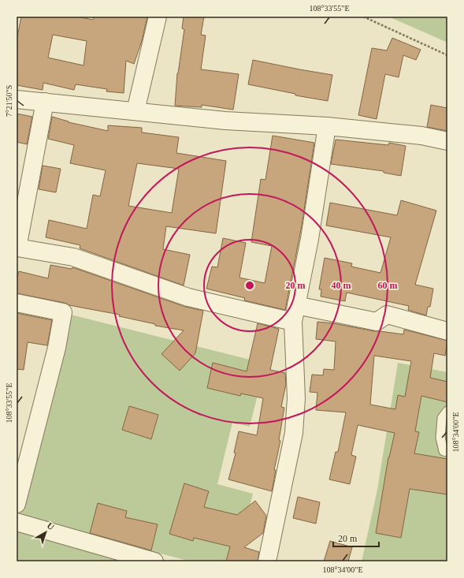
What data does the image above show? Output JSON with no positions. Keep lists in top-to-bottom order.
{
  "scale_bar": "20 m",
  "north": "top right",
  "coordinates": ["108°33'55\"E", "7°21'50\"S", "108°34'00\"E"],
  "rings": ["20 m", "40 m", "60 m"]
}
